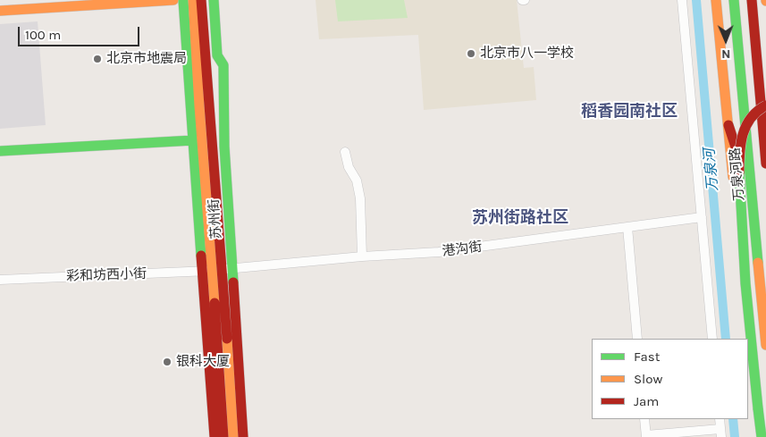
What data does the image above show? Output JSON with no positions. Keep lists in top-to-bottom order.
{
  "streets": {
    "main road": ["万泉河路", "苏州街"],
    "street": ["港沟街", "彩和坊西小街"]
  },
  "crossings": [
    ["苏州街", "港沟街"],
    ["苏州街", "彩和坊西小街"],
    ["港沟街", "彩和坊西小街"]
  ],
  "districts": ["稻香园南社区", "苏州街路社区"],
  "water": ["万泉河"],
  "places": ["北京市八一学校", "北京市地震局", "银科大厦"],
  "legend": ["Fast", "Slow", "Jam"],
  "scale_bar": "100 m",
  "north": "bottom"
}
